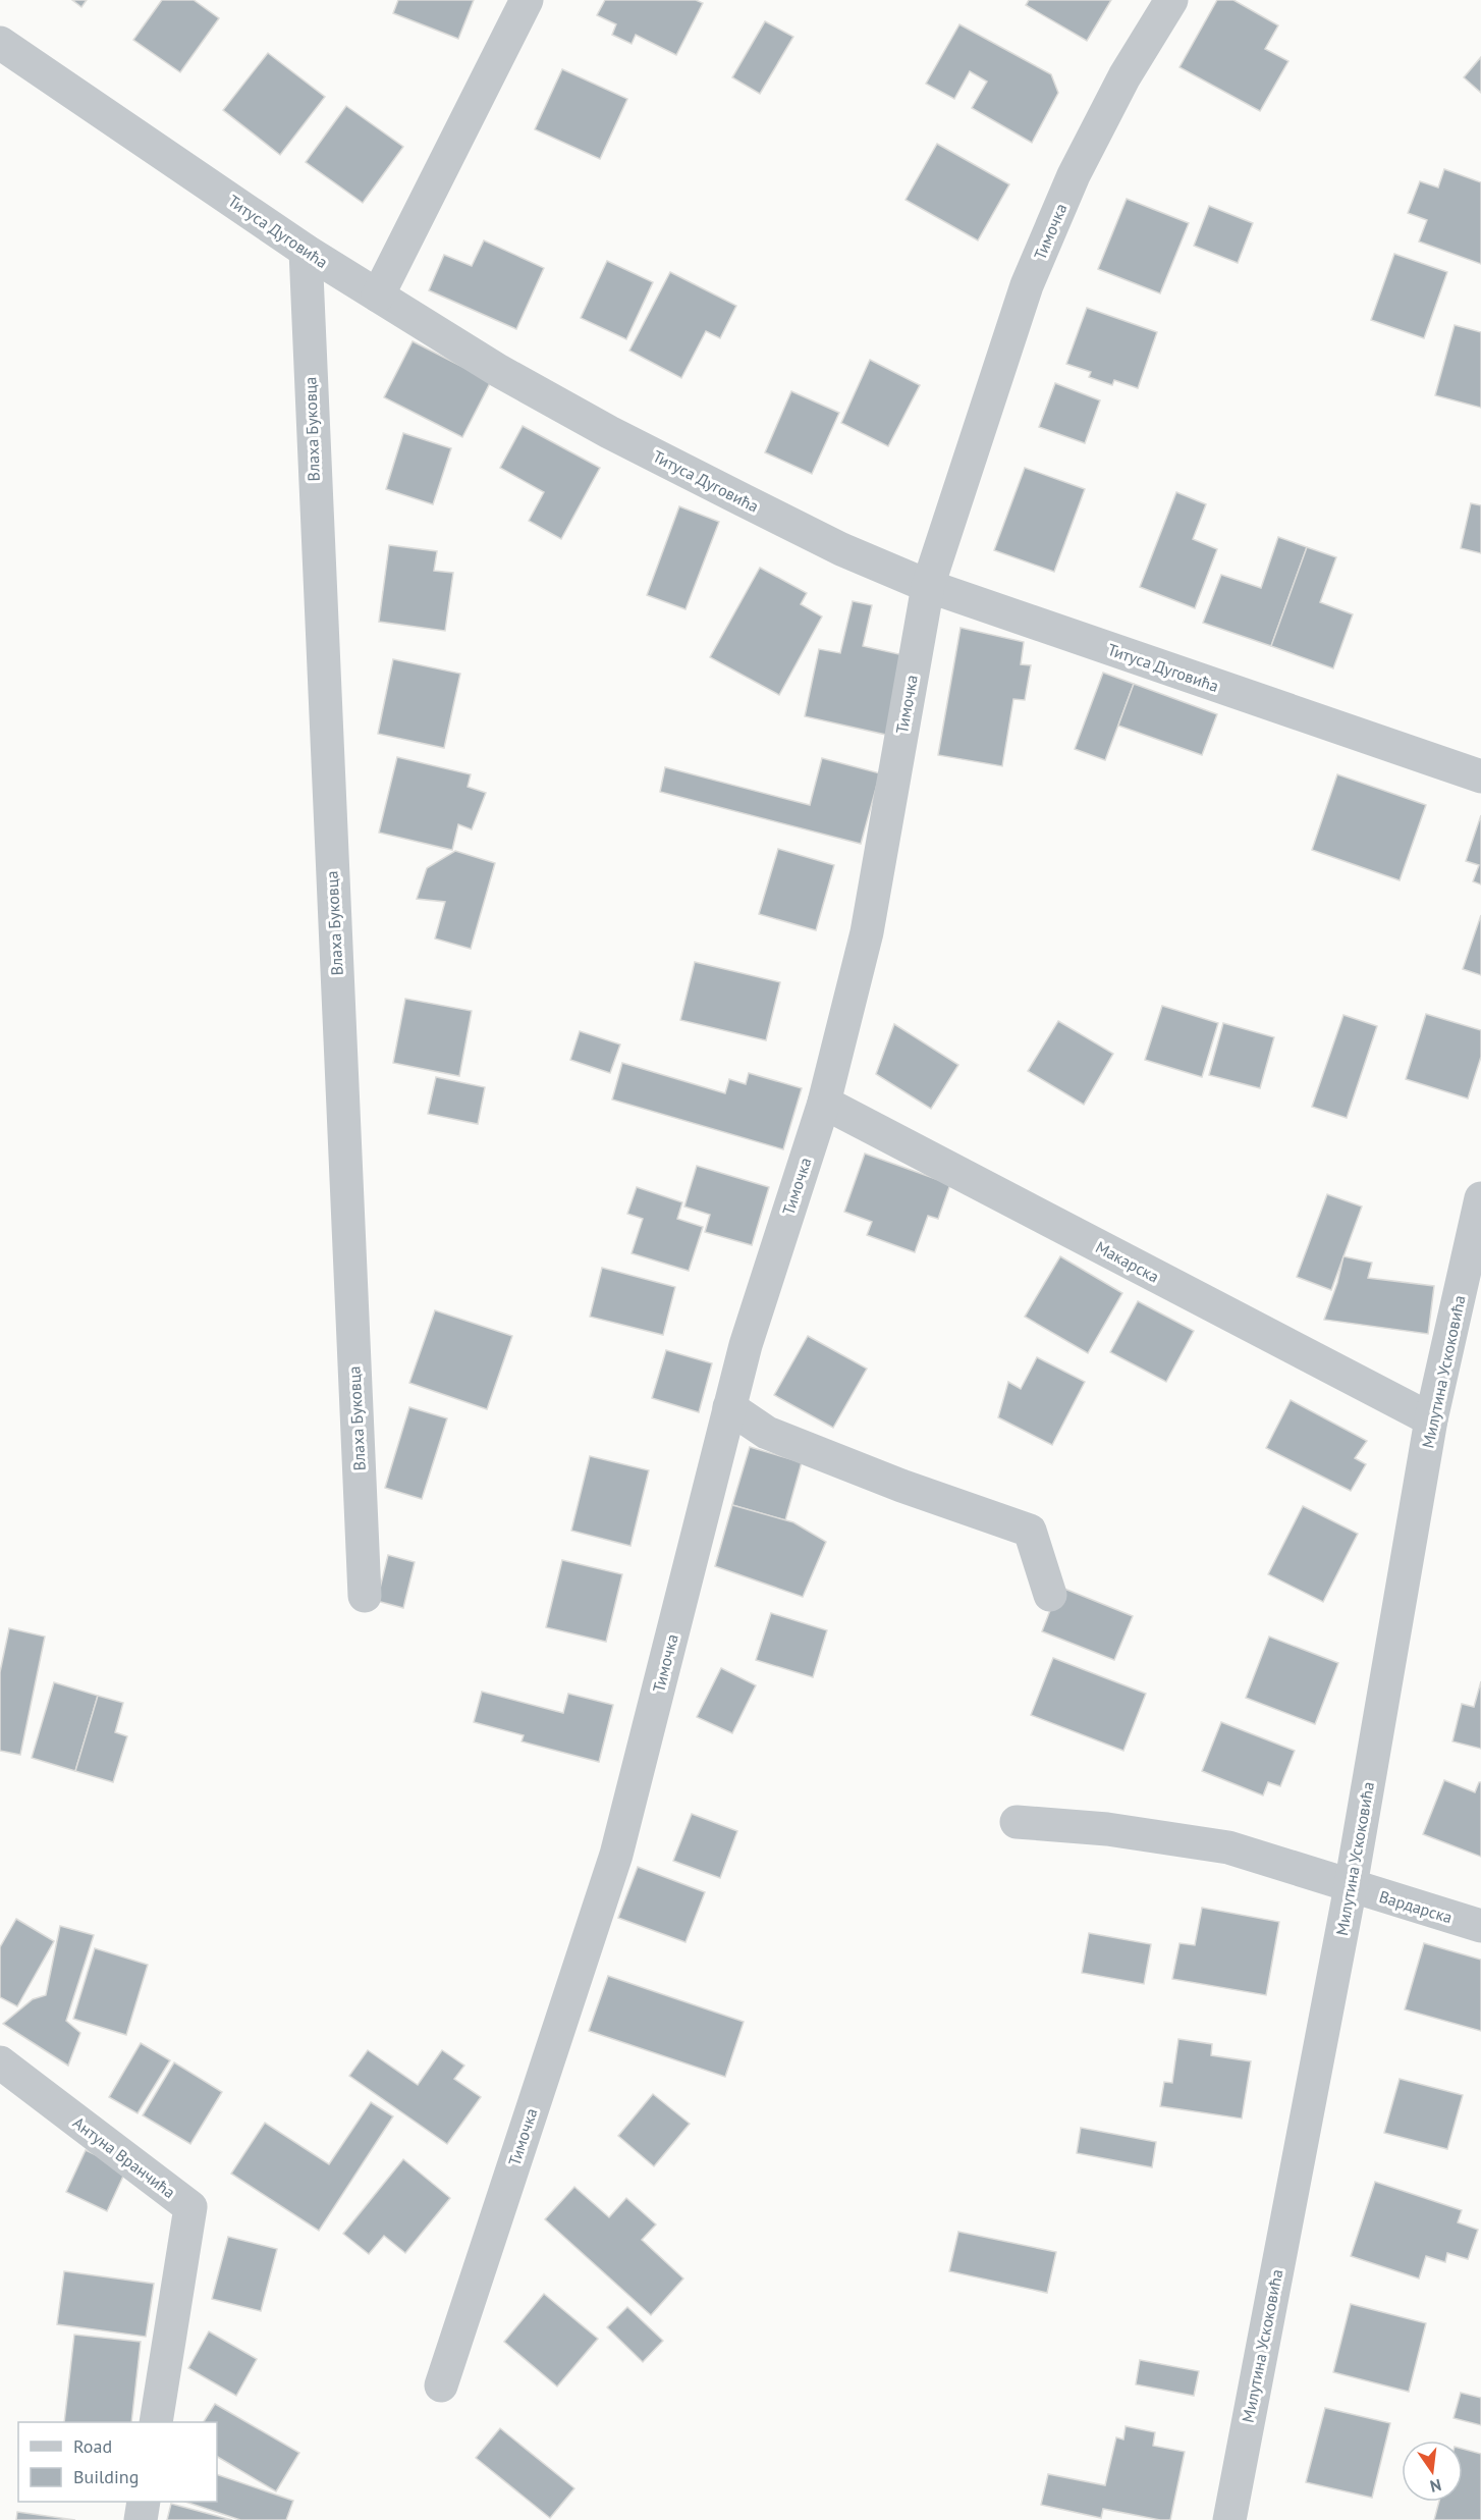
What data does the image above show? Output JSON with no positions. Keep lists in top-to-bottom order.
{
  "streets": {
    "street": [
      "Титуса Дуговића",
      "Тимочка",
      "Влаха Буковца",
      "Макарска",
      "Милутина Ускоковића",
      "Вардарска",
      "Антуна Вранчића"
    ]
  },
  "crossings": [
    ["Титуса Дуговића", "Тимочка"],
    ["Титуса Дуговића", "Влаха Буковца"],
    ["Тимочка", "Макарска"],
    ["Макарска", "Милутина Ускоковића"],
    ["Милутина Ускоковића", "Вардарска"]
  ],
  "legend": ["Road", "Building"],
  "north": "bottom"
}
